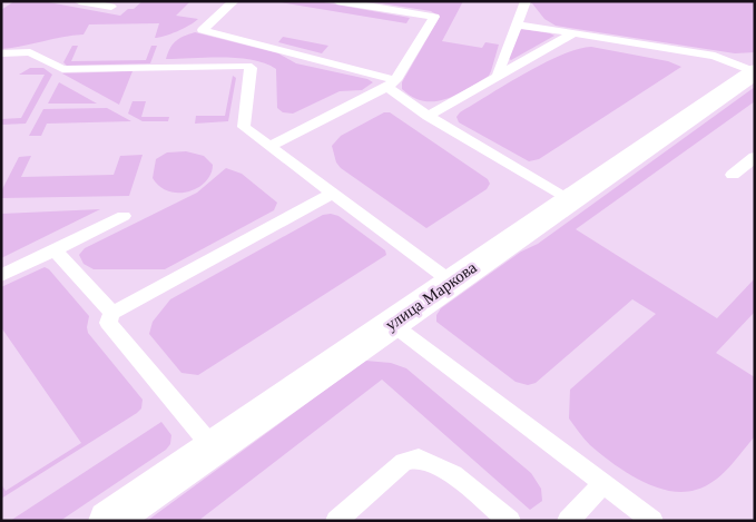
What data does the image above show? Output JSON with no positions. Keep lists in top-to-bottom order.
{
  "streets": {
    "street": ["улица Маркова"]
  }
}
